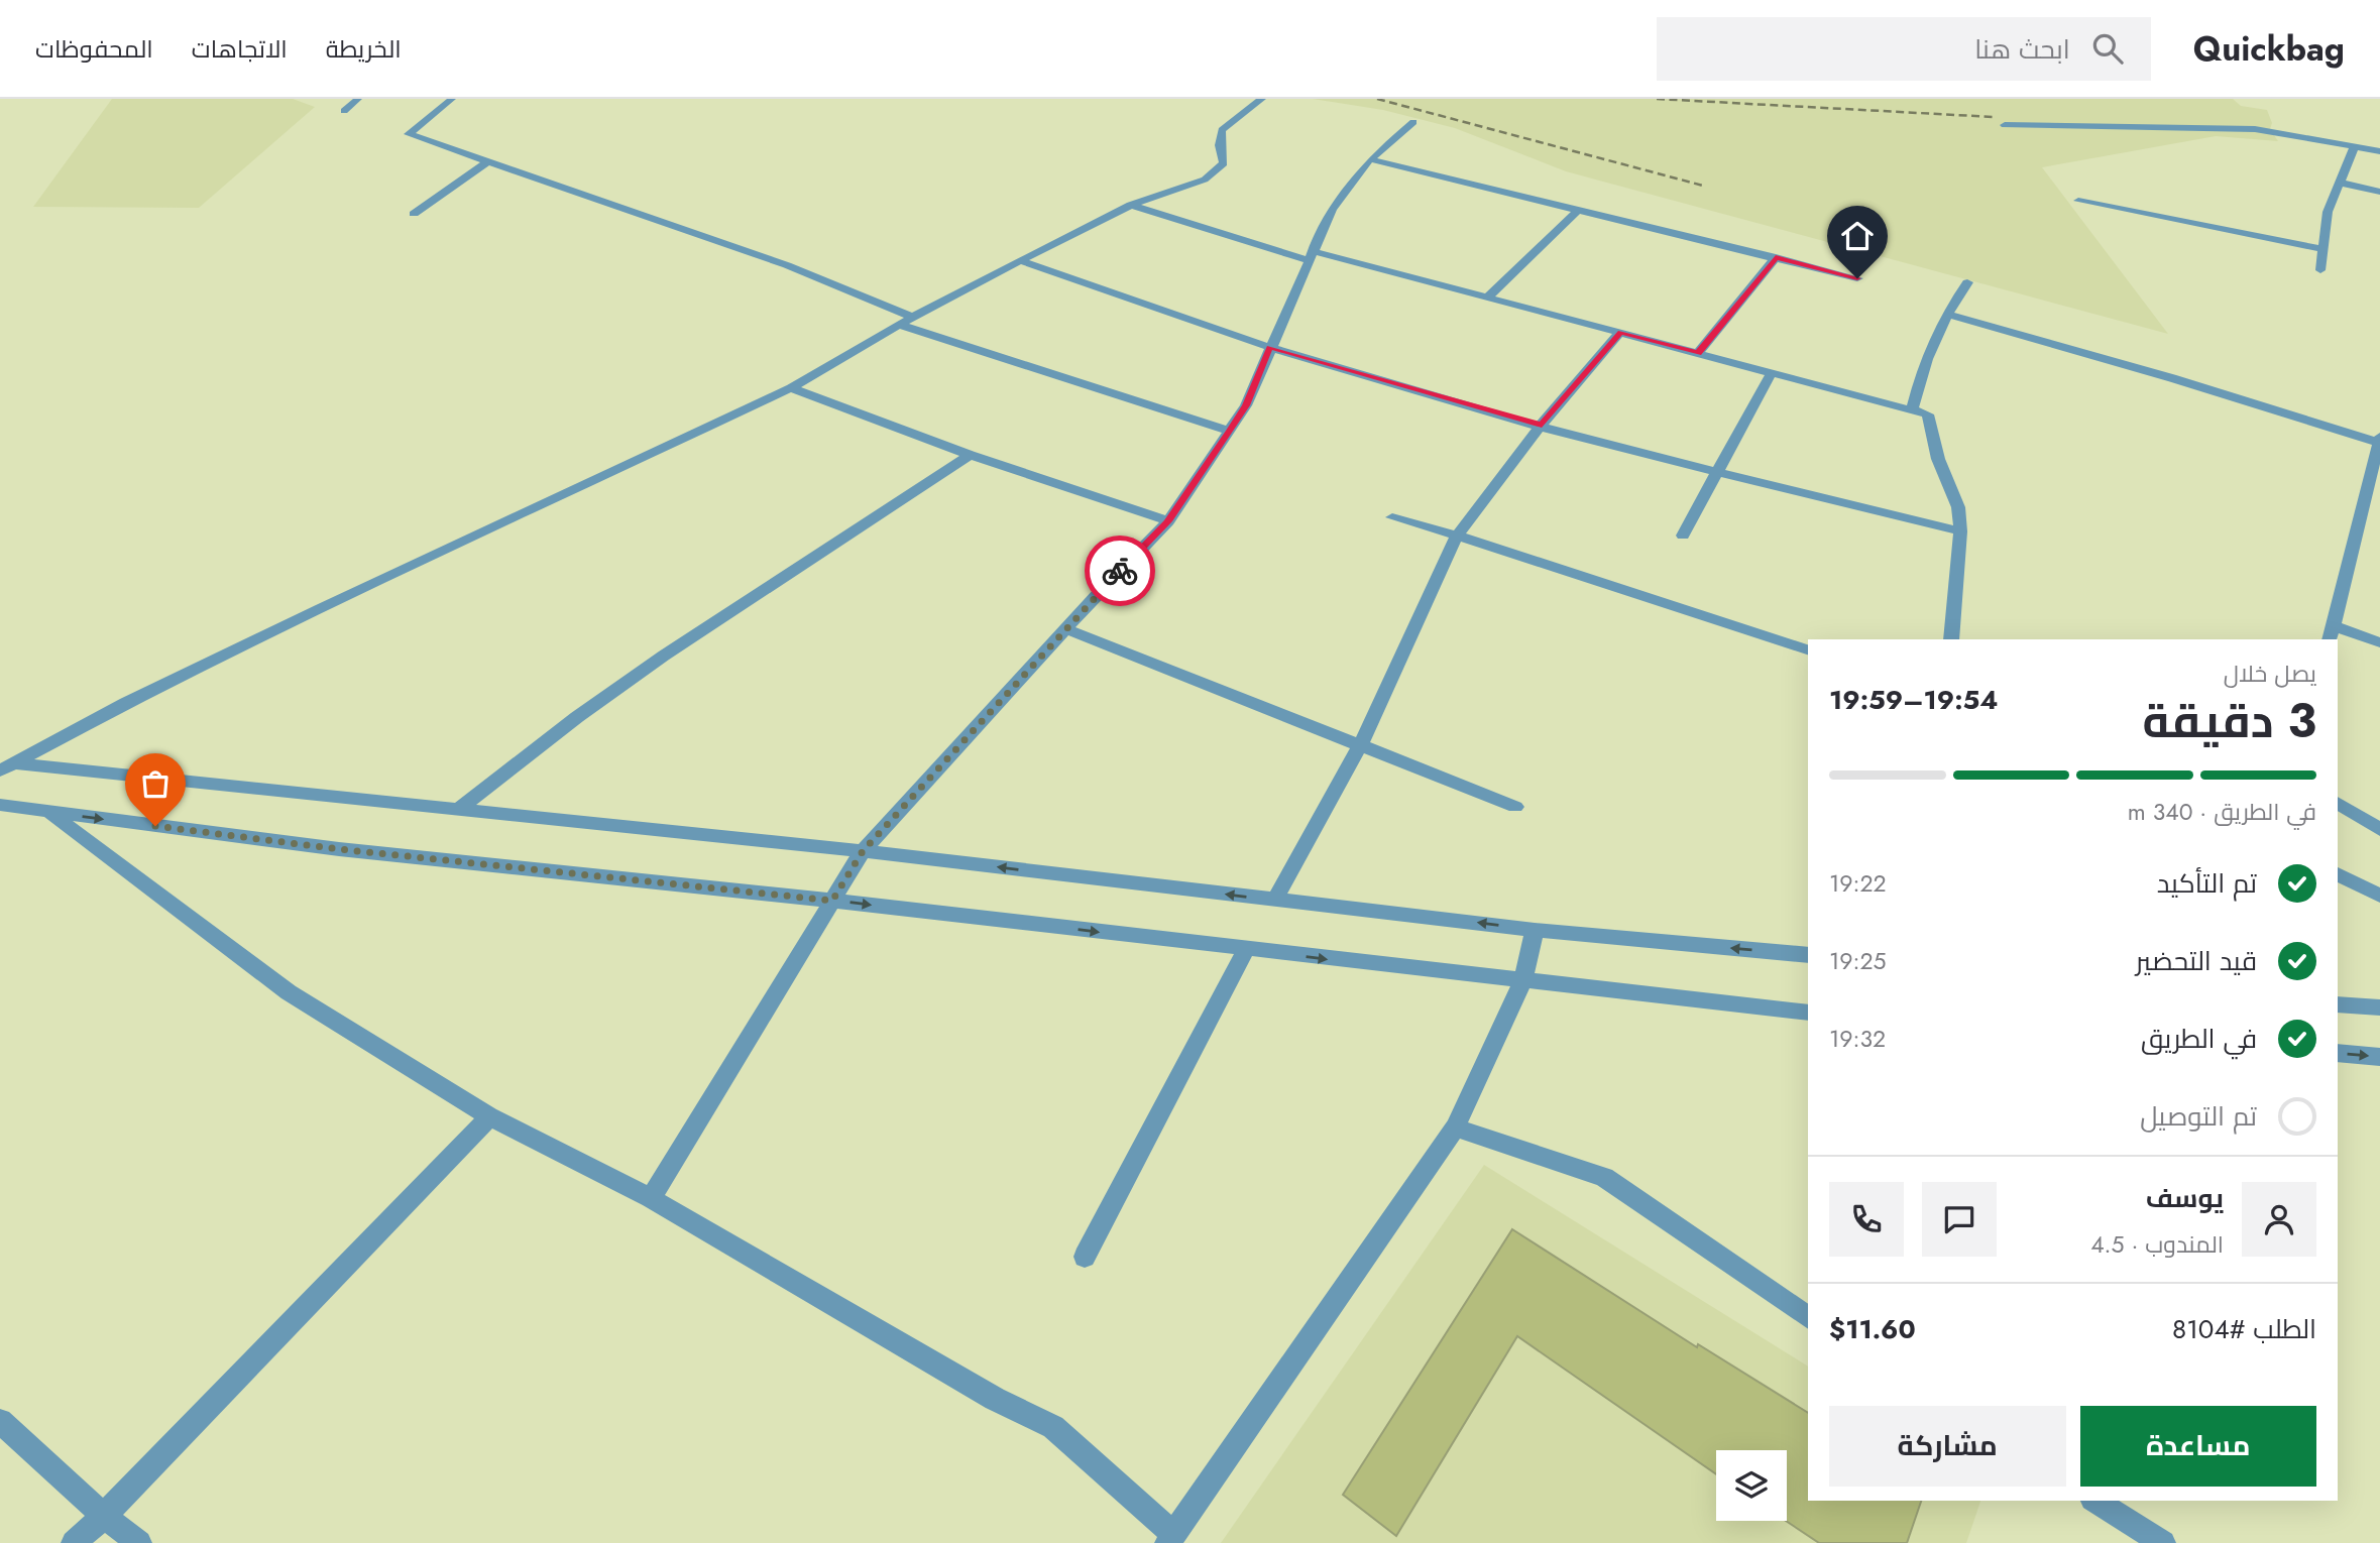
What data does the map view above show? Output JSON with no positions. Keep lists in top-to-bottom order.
{
  "page": {
    "header": "Quickbag",
    "search": "ابحث هنا",
    "nav": ["الخريطة", "الاتجاهات", "المحفوظات"],
    "heading": ["3 دقيقة", "يصل خلال", "19:54–19:59"],
    "panel": [
      "يوسف",
      "المندوب · 4.5",
      "الطلب #8104",
      "$11.60"
    ],
    "bar": "في الطريق · 340 m",
    "list": [
      ["تم التأكيد", "19:22"],
      ["قيد التحضير", "19:25"],
      ["في الطريق", "19:32"],
      "تم التوصيل"
    ],
    "buttons": ["مساعدة", "مشاركة"]
  }
}
